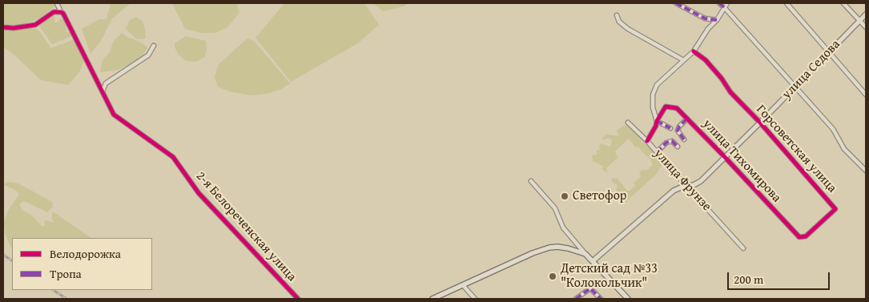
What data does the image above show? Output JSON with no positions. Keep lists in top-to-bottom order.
{
  "streets": {
    "street": [
      "улица Седова",
      "Горсоветская улица",
      "улица Тихомирова",
      "улица Фрунзе",
      "2-я Белореченская улица"
    ]
  },
  "crossings": [
    ["улица Седова", "Горсоветская улица"],
    ["улица Седова", "улица Тихомирова"],
    ["улица Седова", "улица Фрунзе"],
    ["Горсоветская улица", "улица Тихомирова"],
    ["улица Тихомирова", "улица Фрунзе"]
  ],
  "places": ["Светофор", "Детский сад №33 \"Колокольчик\""],
  "legend": ["Велодорожка", "Тропа"],
  "scale_bar": "200 m"
}
